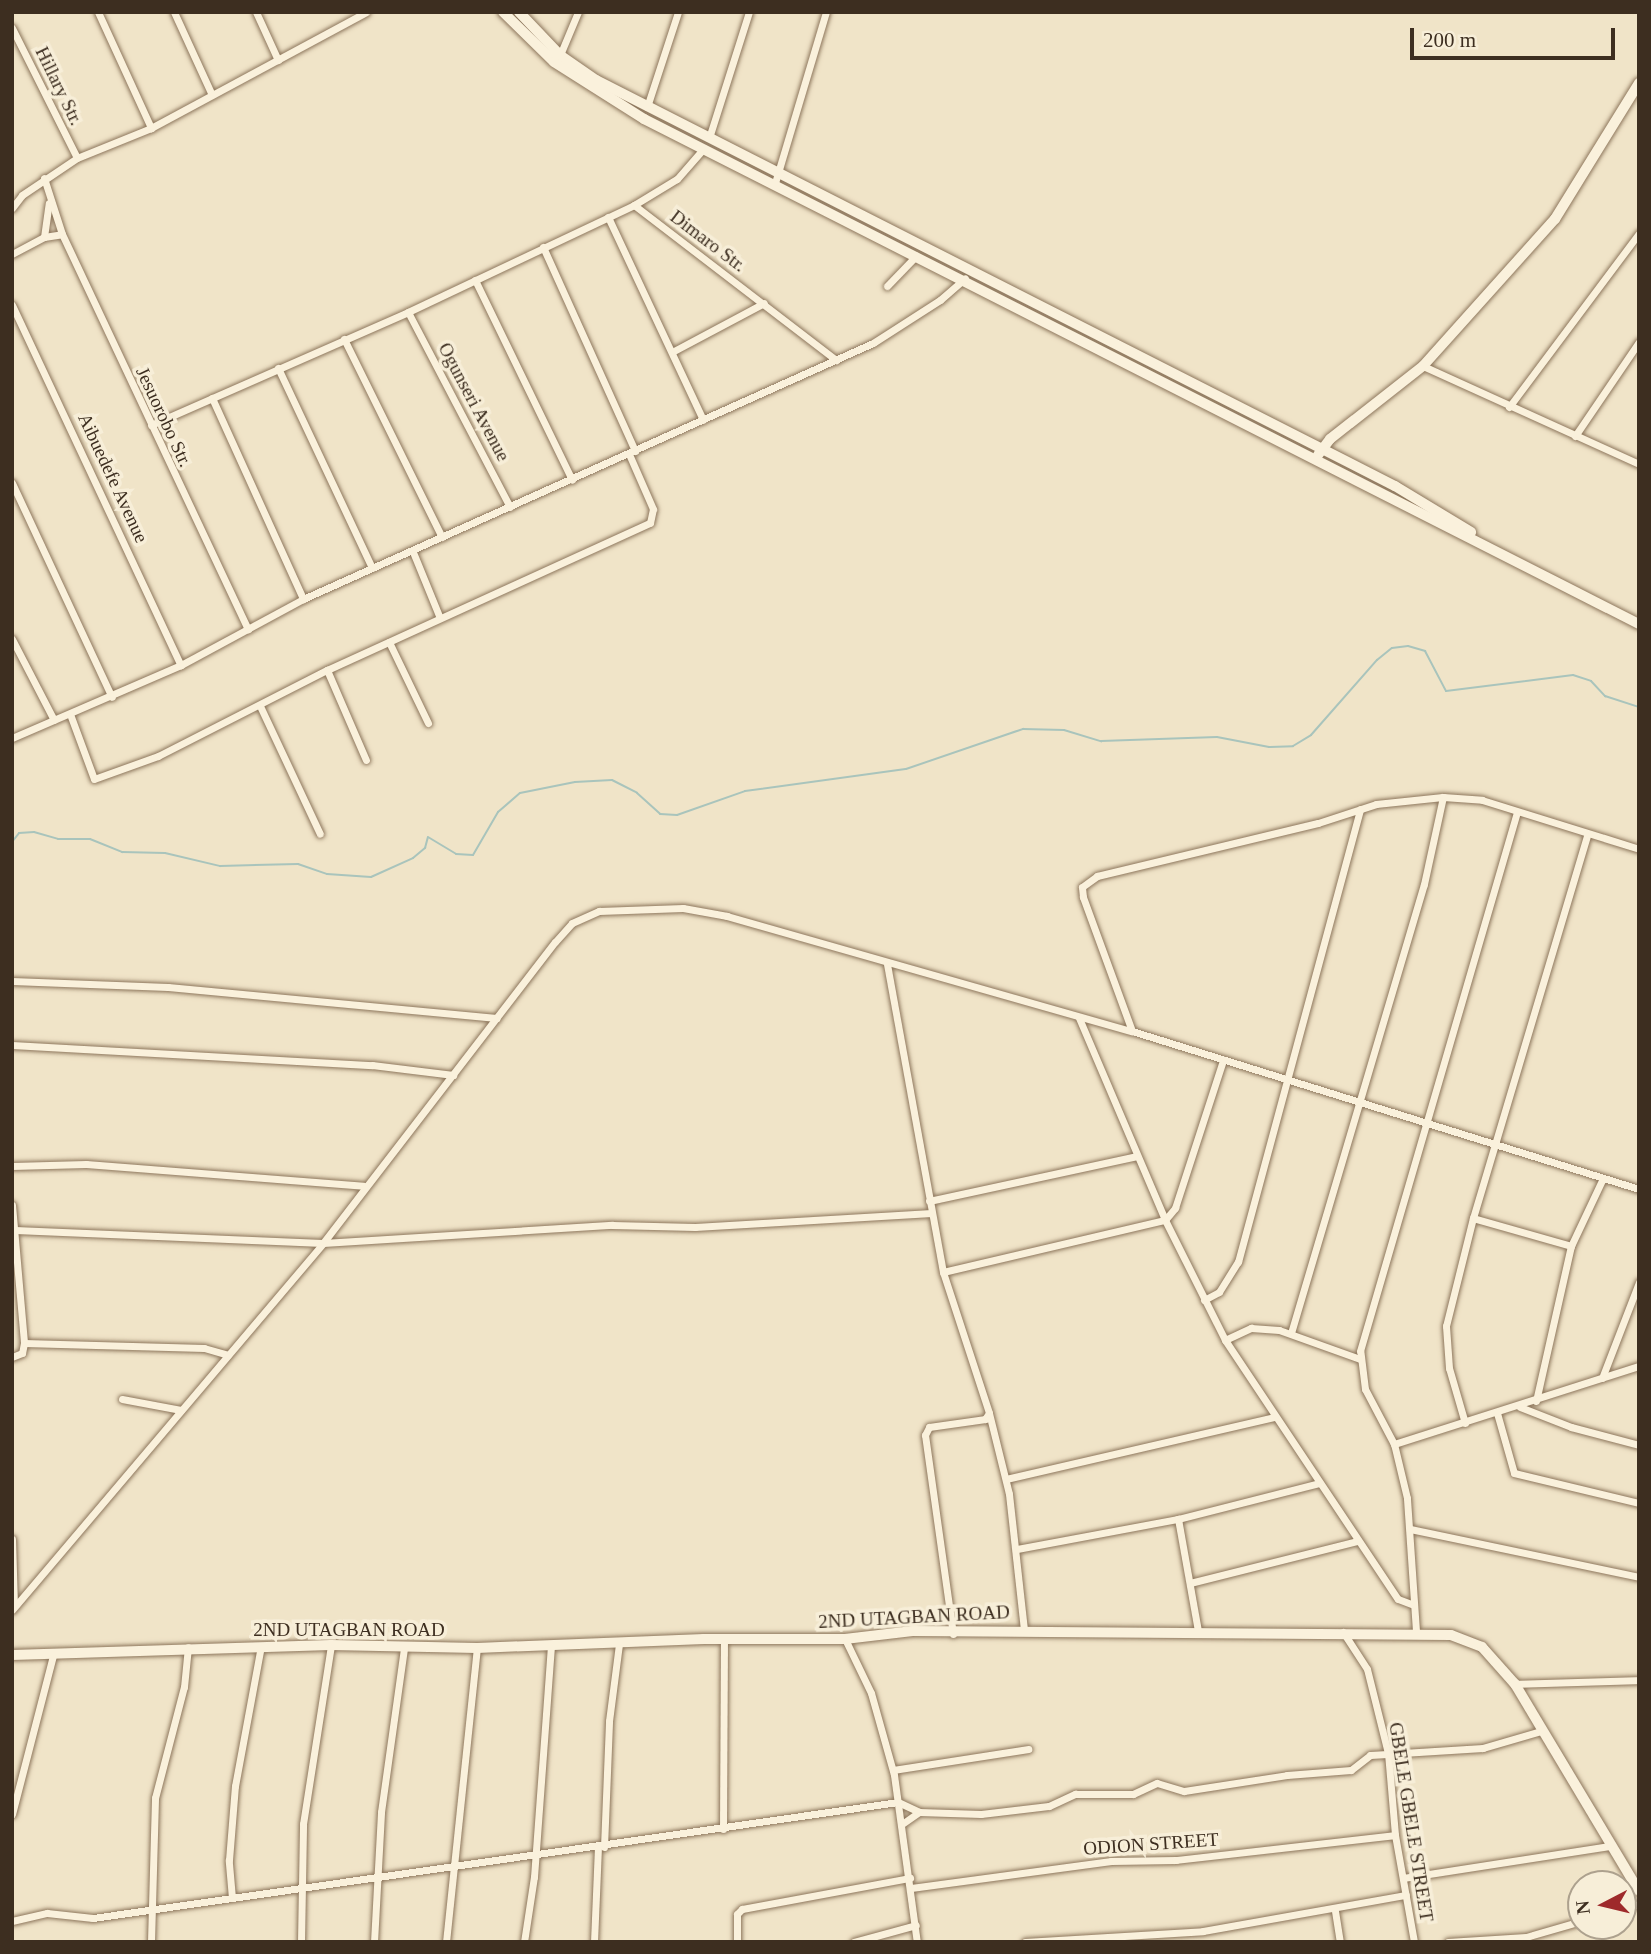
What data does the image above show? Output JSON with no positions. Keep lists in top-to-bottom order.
{
  "streets": {
    "street": [
      "Hillary Str.",
      "Dimaro Str.",
      "Ogunseri Avenue",
      "Jesuorobo Str.",
      "Aibuedefe Avenue",
      "2ND UTAGBAN ROAD",
      "GBELE GBELE STREET",
      "ODION STREET"
    ]
  },
  "crossings": [
    ["2ND UTAGBAN ROAD", "GBELE GBELE STREET"],
    ["GBELE GBELE STREET", "ODION STREET"]
  ],
  "scale_bar": "200 m",
  "north": "left"
}
